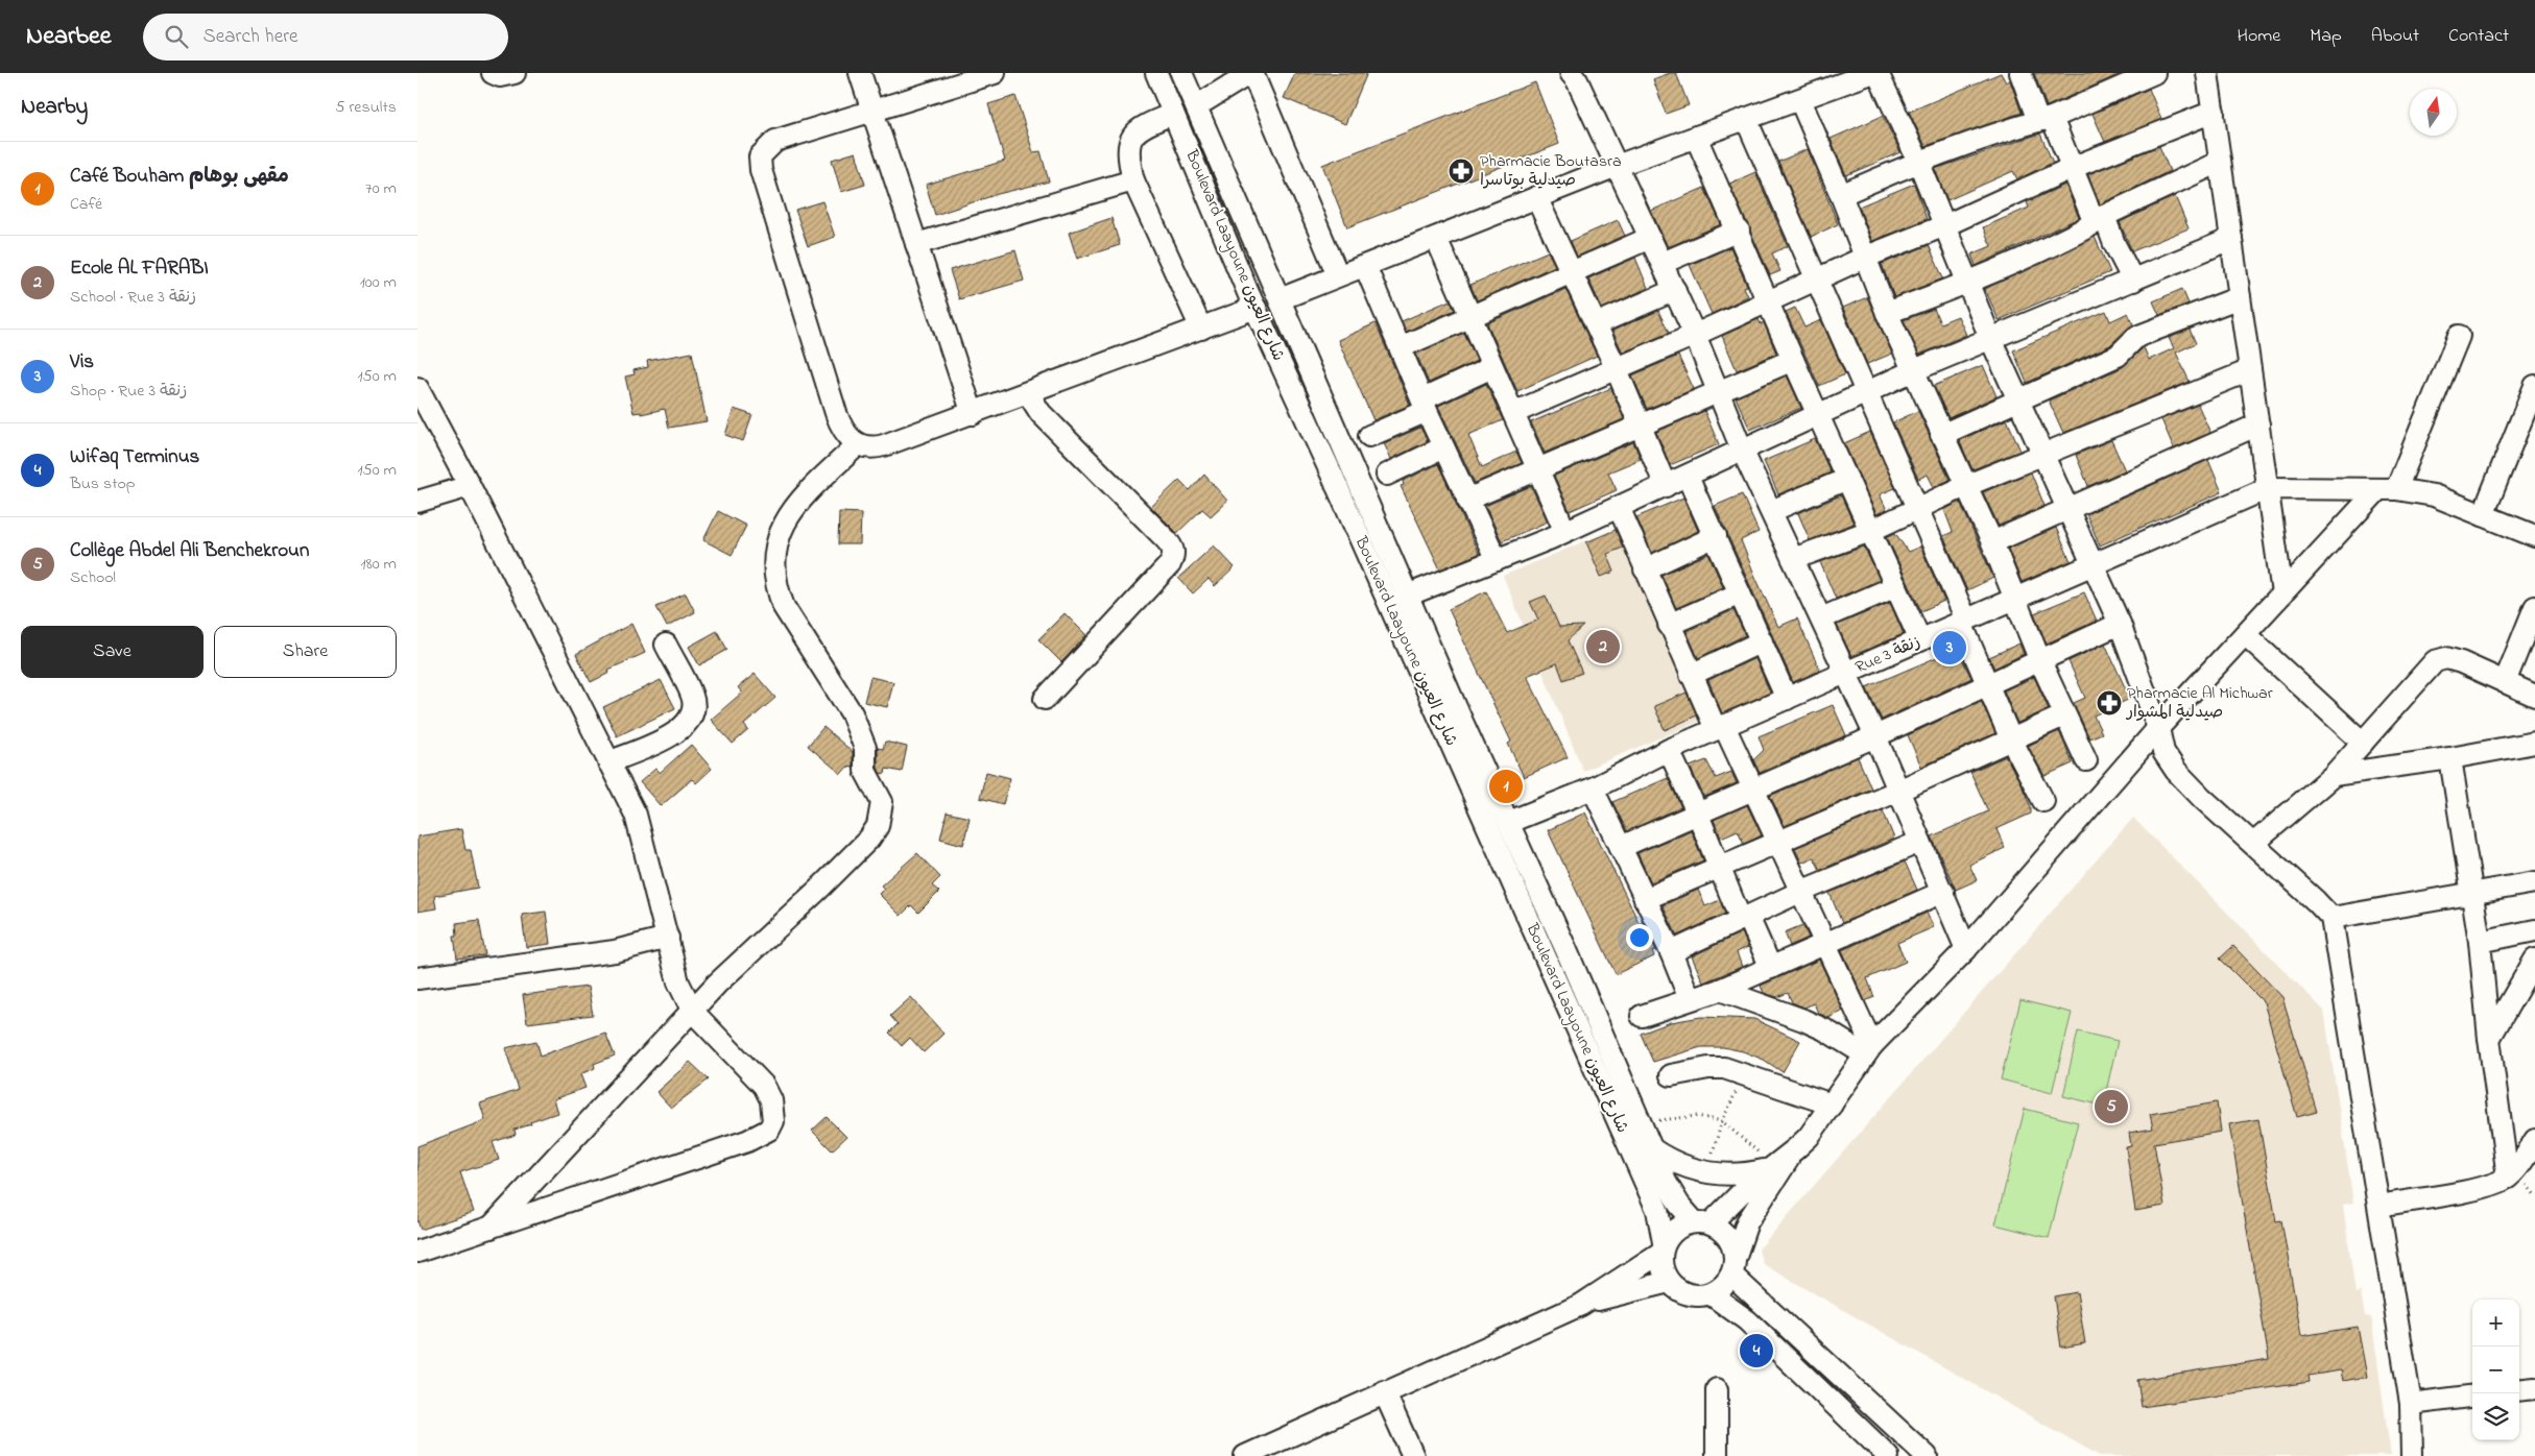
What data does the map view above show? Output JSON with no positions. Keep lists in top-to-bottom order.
{
  "streets": {
    "street": ["Boulevard Laayoune شارع العيون", "Rue 3 زنقة"]
  },
  "crossings": [
    ["Boulevard Laayoune شارع العيون", "Rue 3 زنقة"]
  ],
  "places": {
    "pharmacy": ["Pharmacie Boutasra صيدلية بوتاسرا", "Pharmacie Al Michwar صيدلية المشوار"]
  },
  "north": "top",
  "page": {
    "header": "Nearbee",
    "search": "Search here",
    "nav": [
      "Home",
      "Map",
      "About",
      "Contact"
    ],
    "heading": ["Nearby", "5 results"],
    "list": [
      {
        "mark": "1",
        "name": "Café Bouham مقهى بوهام",
        "note": "Café",
        "value": "70 m"
      },
      {
        "mark": "2",
        "name": "Ecole AL FARABI",
        "note": "School · Rue 3 زنقة",
        "value": "100 m"
      },
      {
        "mark": "3",
        "name": "Vis",
        "note": "Shop · Rue 3 زنقة",
        "value": "150 m"
      },
      {
        "mark": "4",
        "name": "Wifaq Terminus",
        "note": "Bus stop",
        "value": "150 m"
      },
      {
        "mark": "5",
        "name": "Collège Abdel Ali Benchekroun",
        "note": "School",
        "value": "180 m"
      }
    ],
    "buttons": ["Save", "Share"],
    "pins": [
      "2",
      "3",
      "1",
      "5",
      "4"
    ],
    "map_buttons": ["+", "−"]
  }
}
